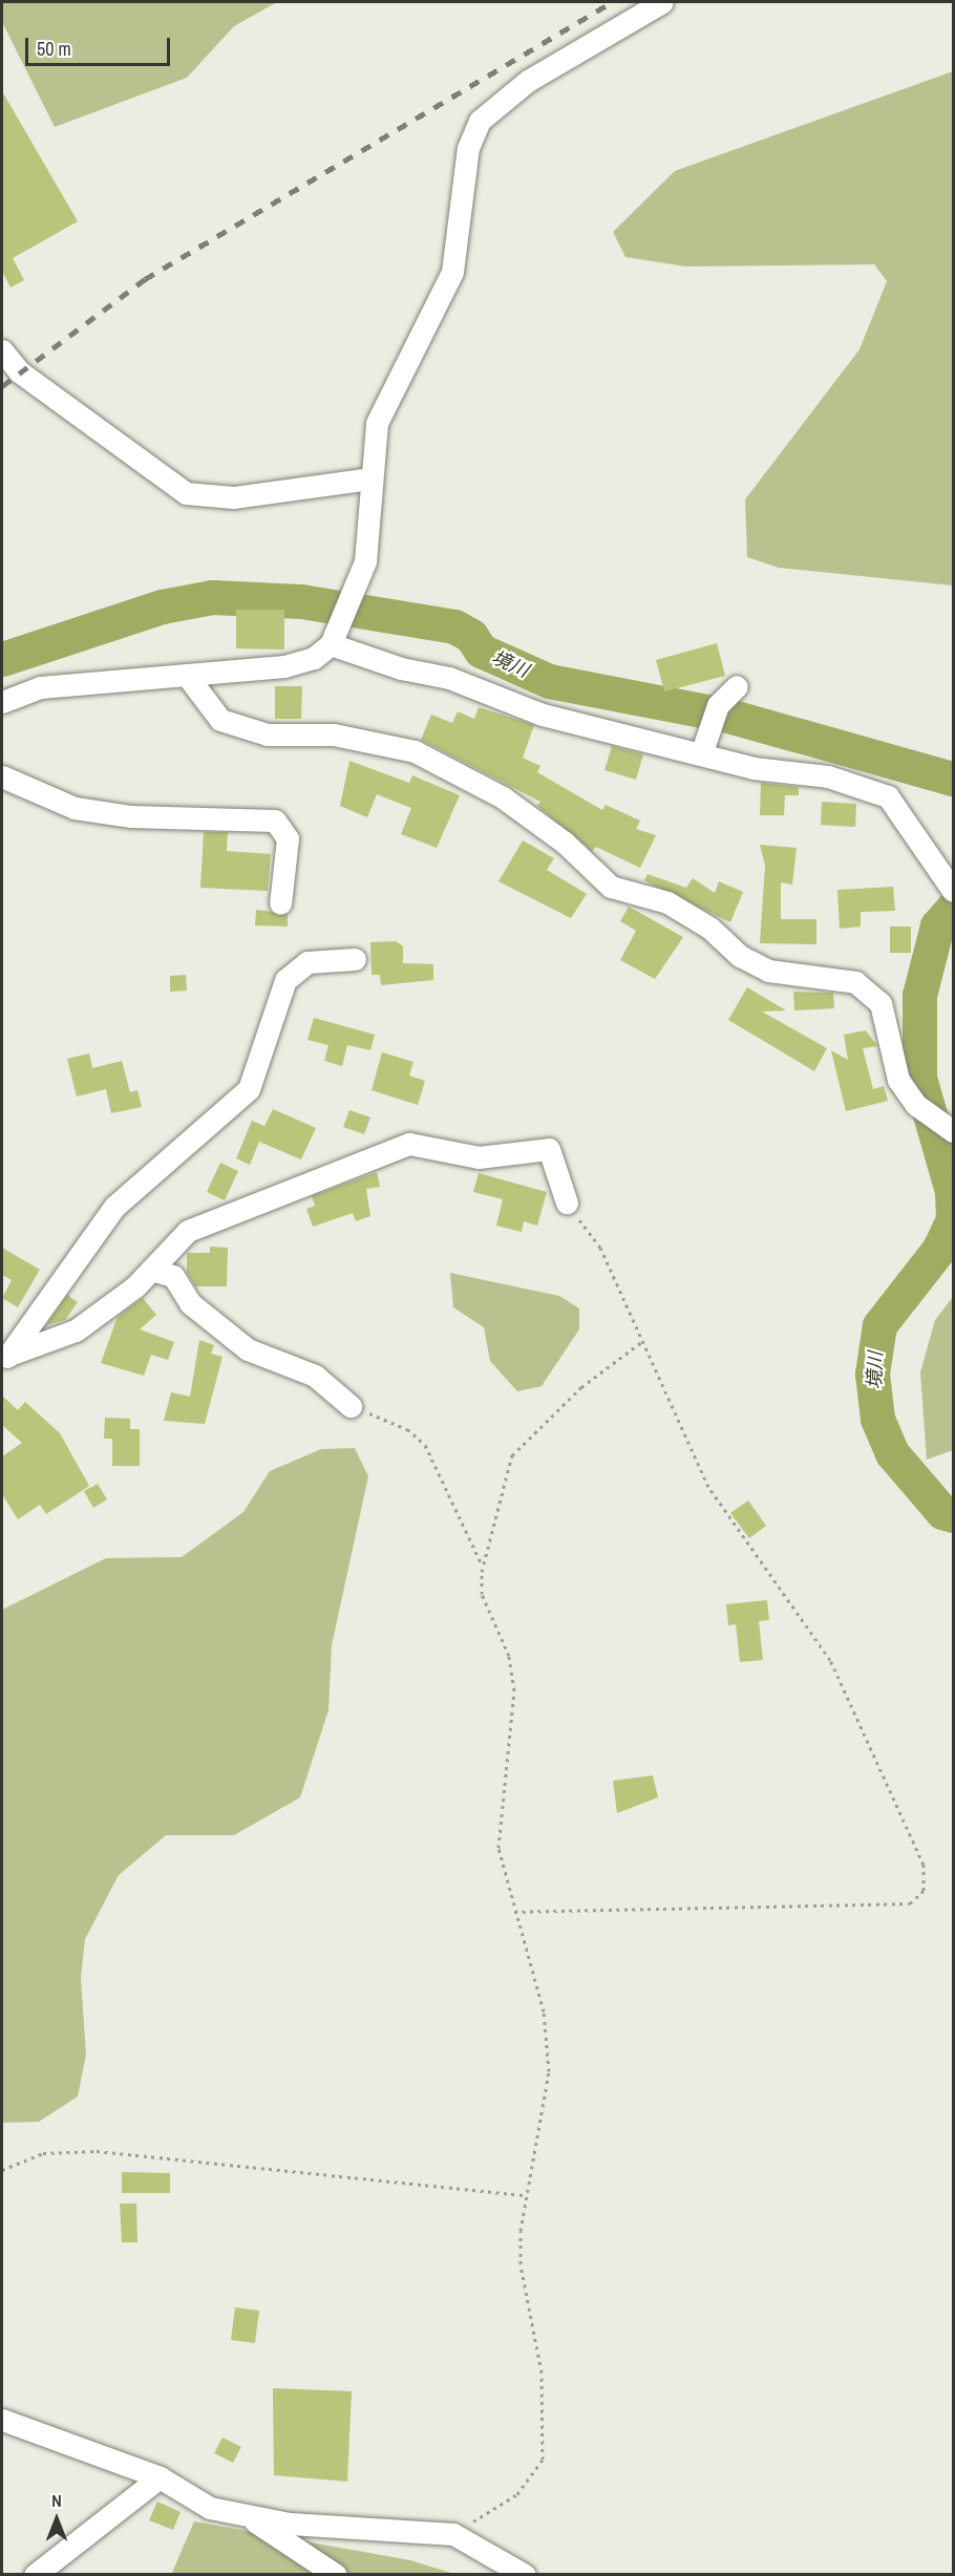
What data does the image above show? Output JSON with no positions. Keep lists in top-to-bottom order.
{
  "water": ["境川"],
  "scale_bar": "50 m",
  "north": "top"
}
